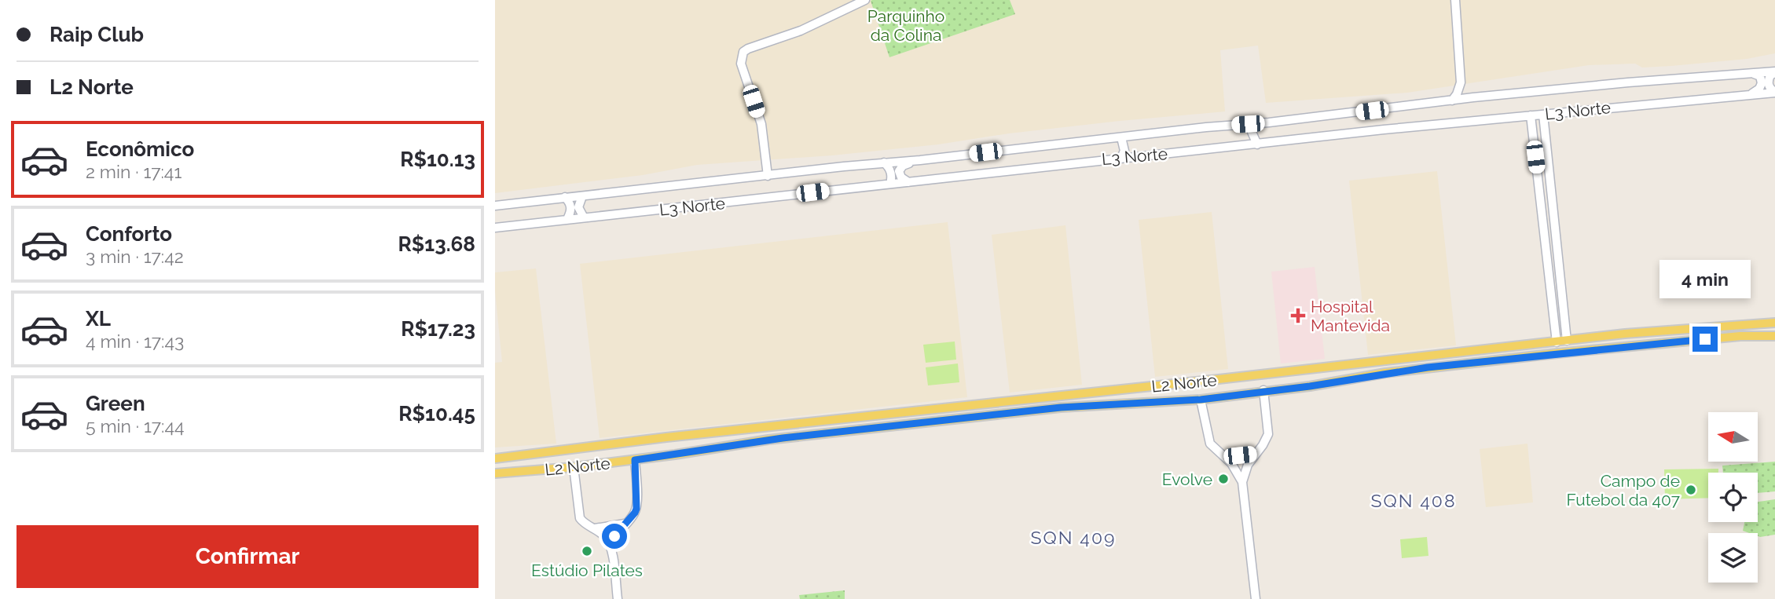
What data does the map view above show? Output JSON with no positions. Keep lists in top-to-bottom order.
{
  "streets": {
    "main road": ["L3 Norte", "L2 Norte"]
  },
  "districts": ["SQN 408", "SQN 409"],
  "parks": ["Parquinho da Colina"],
  "places": {
    "health": ["Hospital Mantevida"],
    "other": ["Evolve", "Campo de Futebol da 407", "Estúdio Pilates"]
  },
  "north": "left",
  "page": {
    "banner": ["Raip Club", "L2 Norte"],
    "list": [
      {
        "name": "Econômico",
        "note": "2 min · 17:41",
        "value": "R$10.13"
      },
      {
        "name": "Conforto",
        "note": "3 min · 17:42",
        "value": "R$13.68"
      },
      {
        "name": "XL",
        "note": "4 min · 17:43",
        "value": "R$17.23"
      },
      {
        "name": "Green",
        "note": "5 min · 17:44",
        "value": "R$10.45"
      }
    ],
    "bubble": "4 min",
    "buttons": "Confirmar"
  }
}
